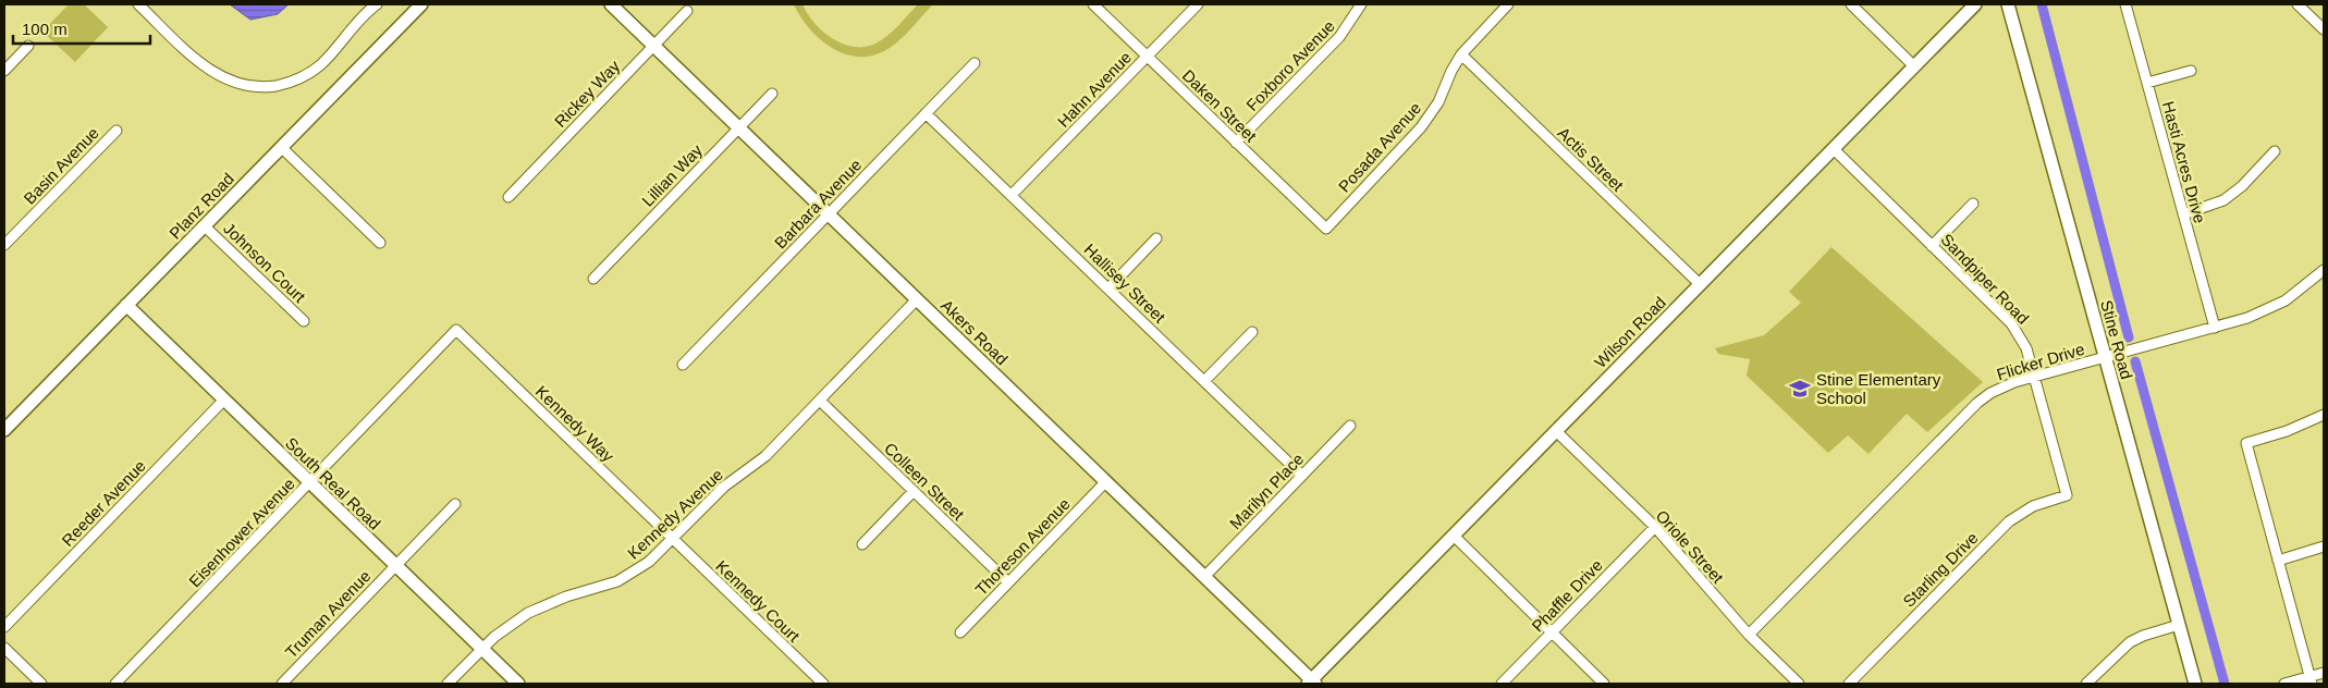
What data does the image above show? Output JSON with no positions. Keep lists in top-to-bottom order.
{
  "streets": {
    "street": [
      "Foxboro Avenue",
      "Hahn Avenue",
      "Rickey Way",
      "Daken Street",
      "Posada Avenue",
      "Actis Street",
      "Hasti Acres Drive",
      "Basin Avenue",
      "Lillian Way",
      "Barbara Avenue",
      "Planz Road",
      "Johnson Court",
      "Sandpiper Road",
      "Hallisey Street",
      "Akers Road",
      "Wilson Road",
      "Stine Road",
      "Flicker Drive",
      "Kennedy Way",
      "Colleen Street",
      "South Real Road",
      "Marilyn Place",
      "Reeder Avenue",
      "Kennedy Avenue",
      "Eisenhower Avenue",
      "Thoreson Avenue",
      "Oriole Street",
      "Starling Drive",
      "Phaffle Drive",
      "Kennedy Court",
      "Truman Avenue"
    ]
  },
  "crossings": [
    ["Foxboro Avenue", "Daken Street"],
    ["Hahn Avenue", "Daken Street"],
    ["Hahn Avenue", "Hallisey Street"],
    ["Rickey Way", "Akers Road"],
    ["Daken Street", "Posada Avenue"],
    ["Posada Avenue", "Actis Street"],
    ["Actis Street", "Wilson Road"],
    ["Hasti Acres Drive", "Flicker Drive"],
    ["Lillian Way", "Akers Road"],
    ["Barbara Avenue", "Hallisey Street"],
    ["Barbara Avenue", "Akers Road"],
    ["Planz Road", "Johnson Court"],
    ["Planz Road", "South Real Road"],
    ["Sandpiper Road", "Wilson Road"],
    ["Sandpiper Road", "Flicker Drive"],
    ["Sandpiper Road", "Starling Drive"],
    ["Hallisey Street", "Marilyn Place"],
    ["Akers Road", "Wilson Road"],
    ["Akers Road", "Marilyn Place"],
    ["Akers Road", "Kennedy Avenue"],
    ["Akers Road", "Thoreson Avenue"],
    ["Wilson Road", "Oriole Street"],
    ["Stine Road", "Flicker Drive"],
    ["Flicker Drive", "Oriole Street"],
    ["Kennedy Way", "Kennedy Avenue"],
    ["Kennedy Way", "Eisenhower Avenue"],
    ["Kennedy Way", "Kennedy Court"],
    ["Colleen Street", "Kennedy Avenue"],
    ["Colleen Street", "Thoreson Avenue"],
    ["South Real Road", "Reeder Avenue"],
    ["South Real Road", "Kennedy Avenue"],
    ["South Real Road", "Eisenhower Avenue"],
    ["South Real Road", "Truman Avenue"],
    ["Kennedy Avenue", "Kennedy Court"],
    ["Oriole Street", "Phaffle Drive"]
  ],
  "places": {
    "school or university": ["Stine Elementary School"]
  },
  "scale_bar": "100 m"
}
